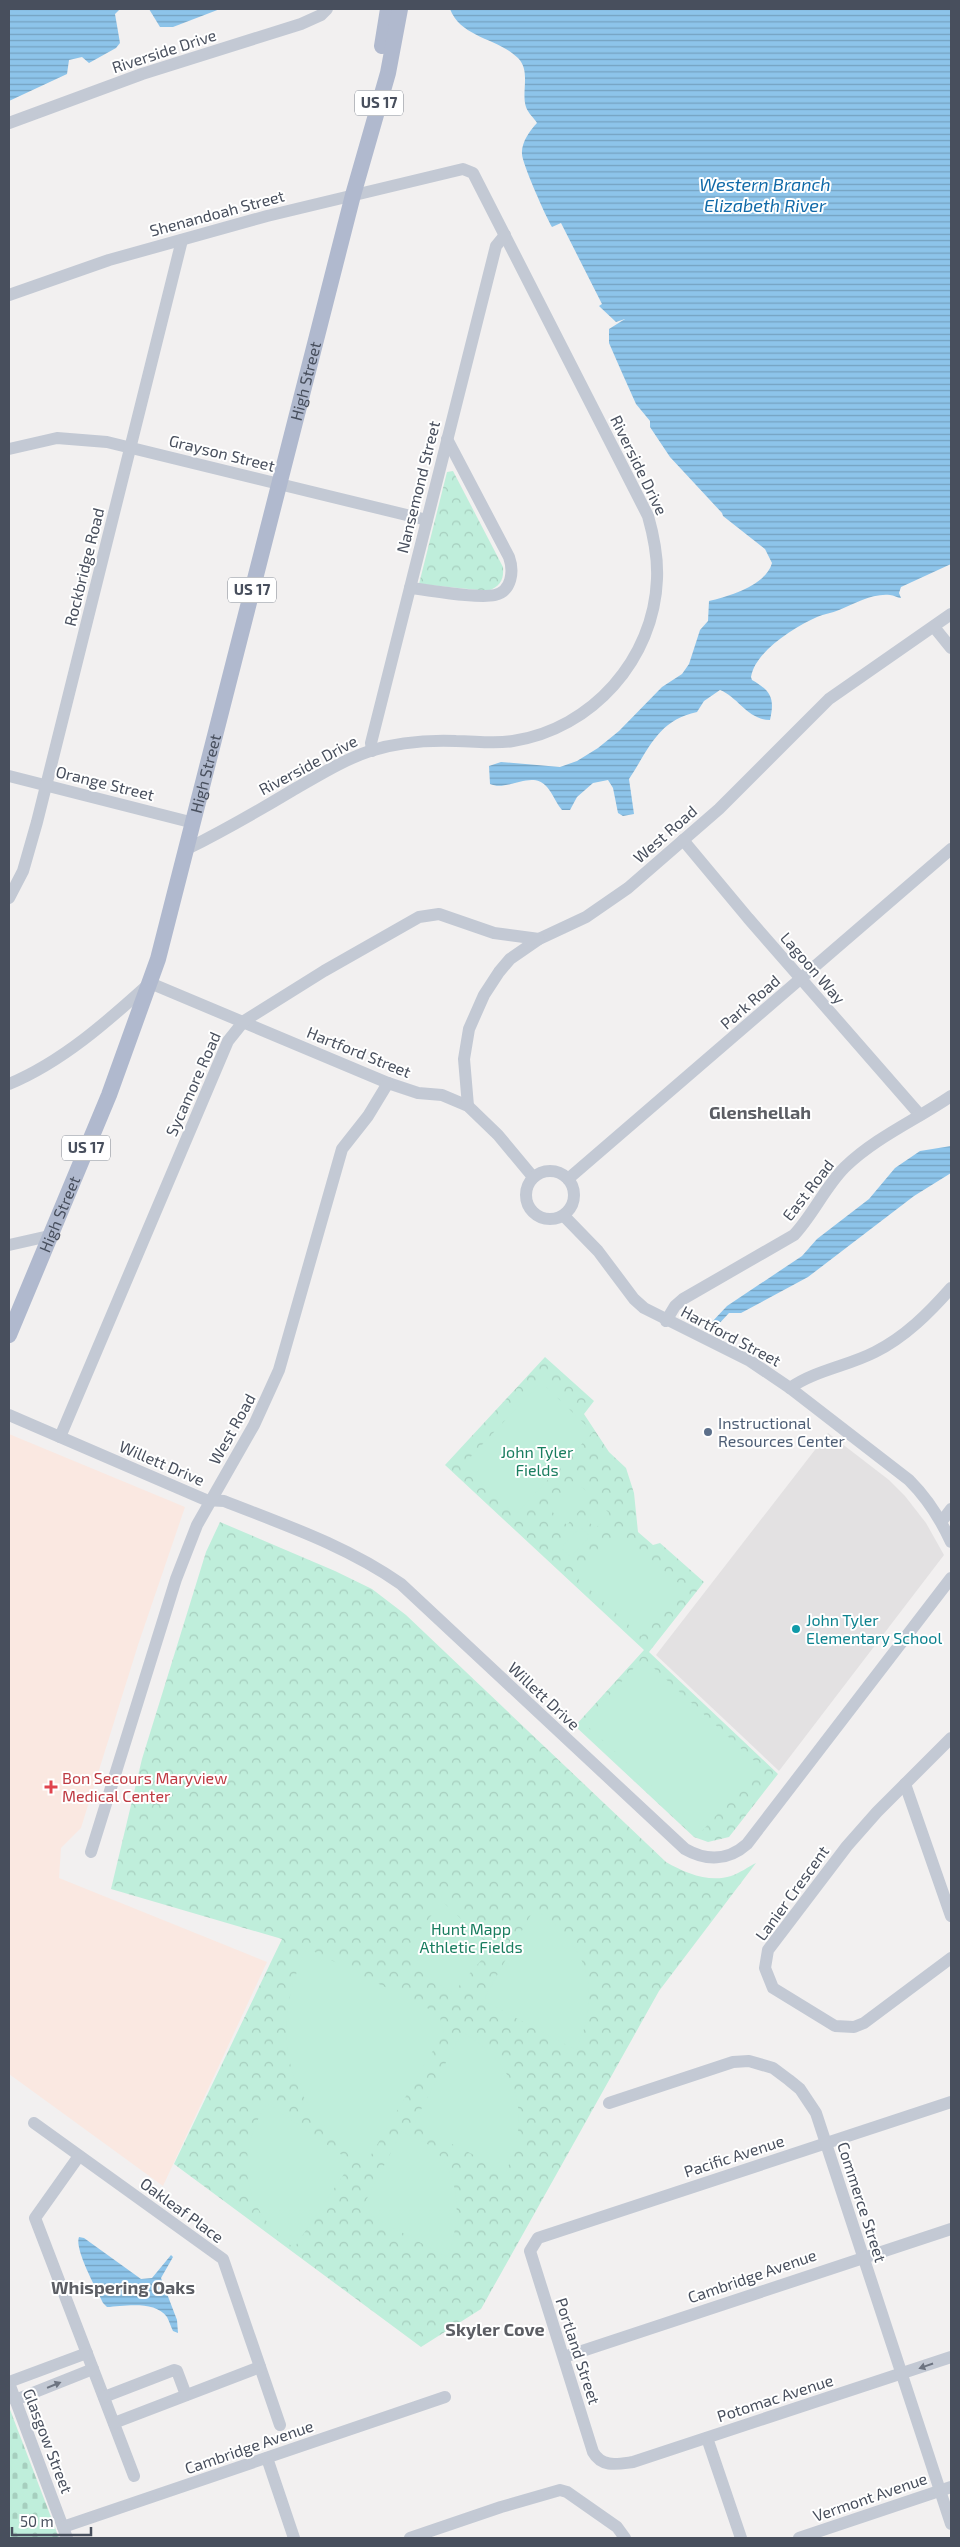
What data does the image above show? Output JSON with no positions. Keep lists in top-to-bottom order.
{
  "streets": {
    "main road": ["US 17", "High Street"],
    "street": [
      "Riverside Drive",
      "Shenandoah Street",
      "Grayson Street",
      "Nansemond Street",
      "Rockbridge Road",
      "Orange Street",
      "West Road",
      "Lagoon Way",
      "Park Road",
      "Hartford Street",
      "Sycamore Road",
      "East Road",
      "Willett Drive",
      "Lanier Crescent",
      "Pacific Avenue",
      "Commerce Street",
      "Oakleaf Place",
      "Cambridge Avenue",
      "Portland Street",
      "Potomac Avenue",
      "Glasgow Street",
      "Vermont Avenue"
    ]
  },
  "crossings": [
    ["Riverside Drive", "Shenandoah Street"],
    ["Riverside Drive", "High Street"],
    ["Riverside Drive", "Nansemond Street"],
    ["US 17", "Shenandoah Street"],
    ["US 17", "High Street"],
    ["Shenandoah Street", "High Street"],
    ["Shenandoah Street", "Rockbridge Road"],
    ["High Street", "Grayson Street"],
    ["High Street", "Orange Street"],
    ["High Street", "Hartford Street"],
    ["Grayson Street", "Nansemond Street"],
    ["Grayson Street", "Rockbridge Road"],
    ["Rockbridge Road", "Orange Street"],
    ["West Road", "Lagoon Way"],
    ["West Road", "Hartford Street"],
    ["West Road", "Sycamore Road"],
    ["West Road", "Willett Drive"],
    ["Lagoon Way", "Park Road"],
    ["Lagoon Way", "East Road"],
    ["Park Road", "Hartford Street"],
    ["Hartford Street", "Sycamore Road"],
    ["Hartford Street", "East Road"],
    ["Sycamore Road", "Willett Drive"],
    ["Pacific Avenue", "Commerce Street"],
    ["Pacific Avenue", "Portland Street"],
    ["Commerce Street", "Cambridge Avenue"],
    ["Commerce Street", "Potomac Avenue"],
    ["Commerce Street", "Vermont Avenue"],
    ["Cambridge Avenue", "Portland Street"],
    ["Cambridge Avenue", "Glasgow Street"],
    ["Portland Street", "Potomac Avenue"]
  ],
  "districts": ["Glenshellah", "Whispering Oaks", "Skyler Cove"],
  "water": ["Western Branch Elizabeth River"],
  "parks": ["John Tyler Fields", "Hunt Mapp Athletic Fields"],
  "places": {
    "other": ["Instructional Resources Center", "John Tyler Elementary School"],
    "health": ["Bon Secours Maryview Medical Center"]
  },
  "scale_bar": "50 m"
}
